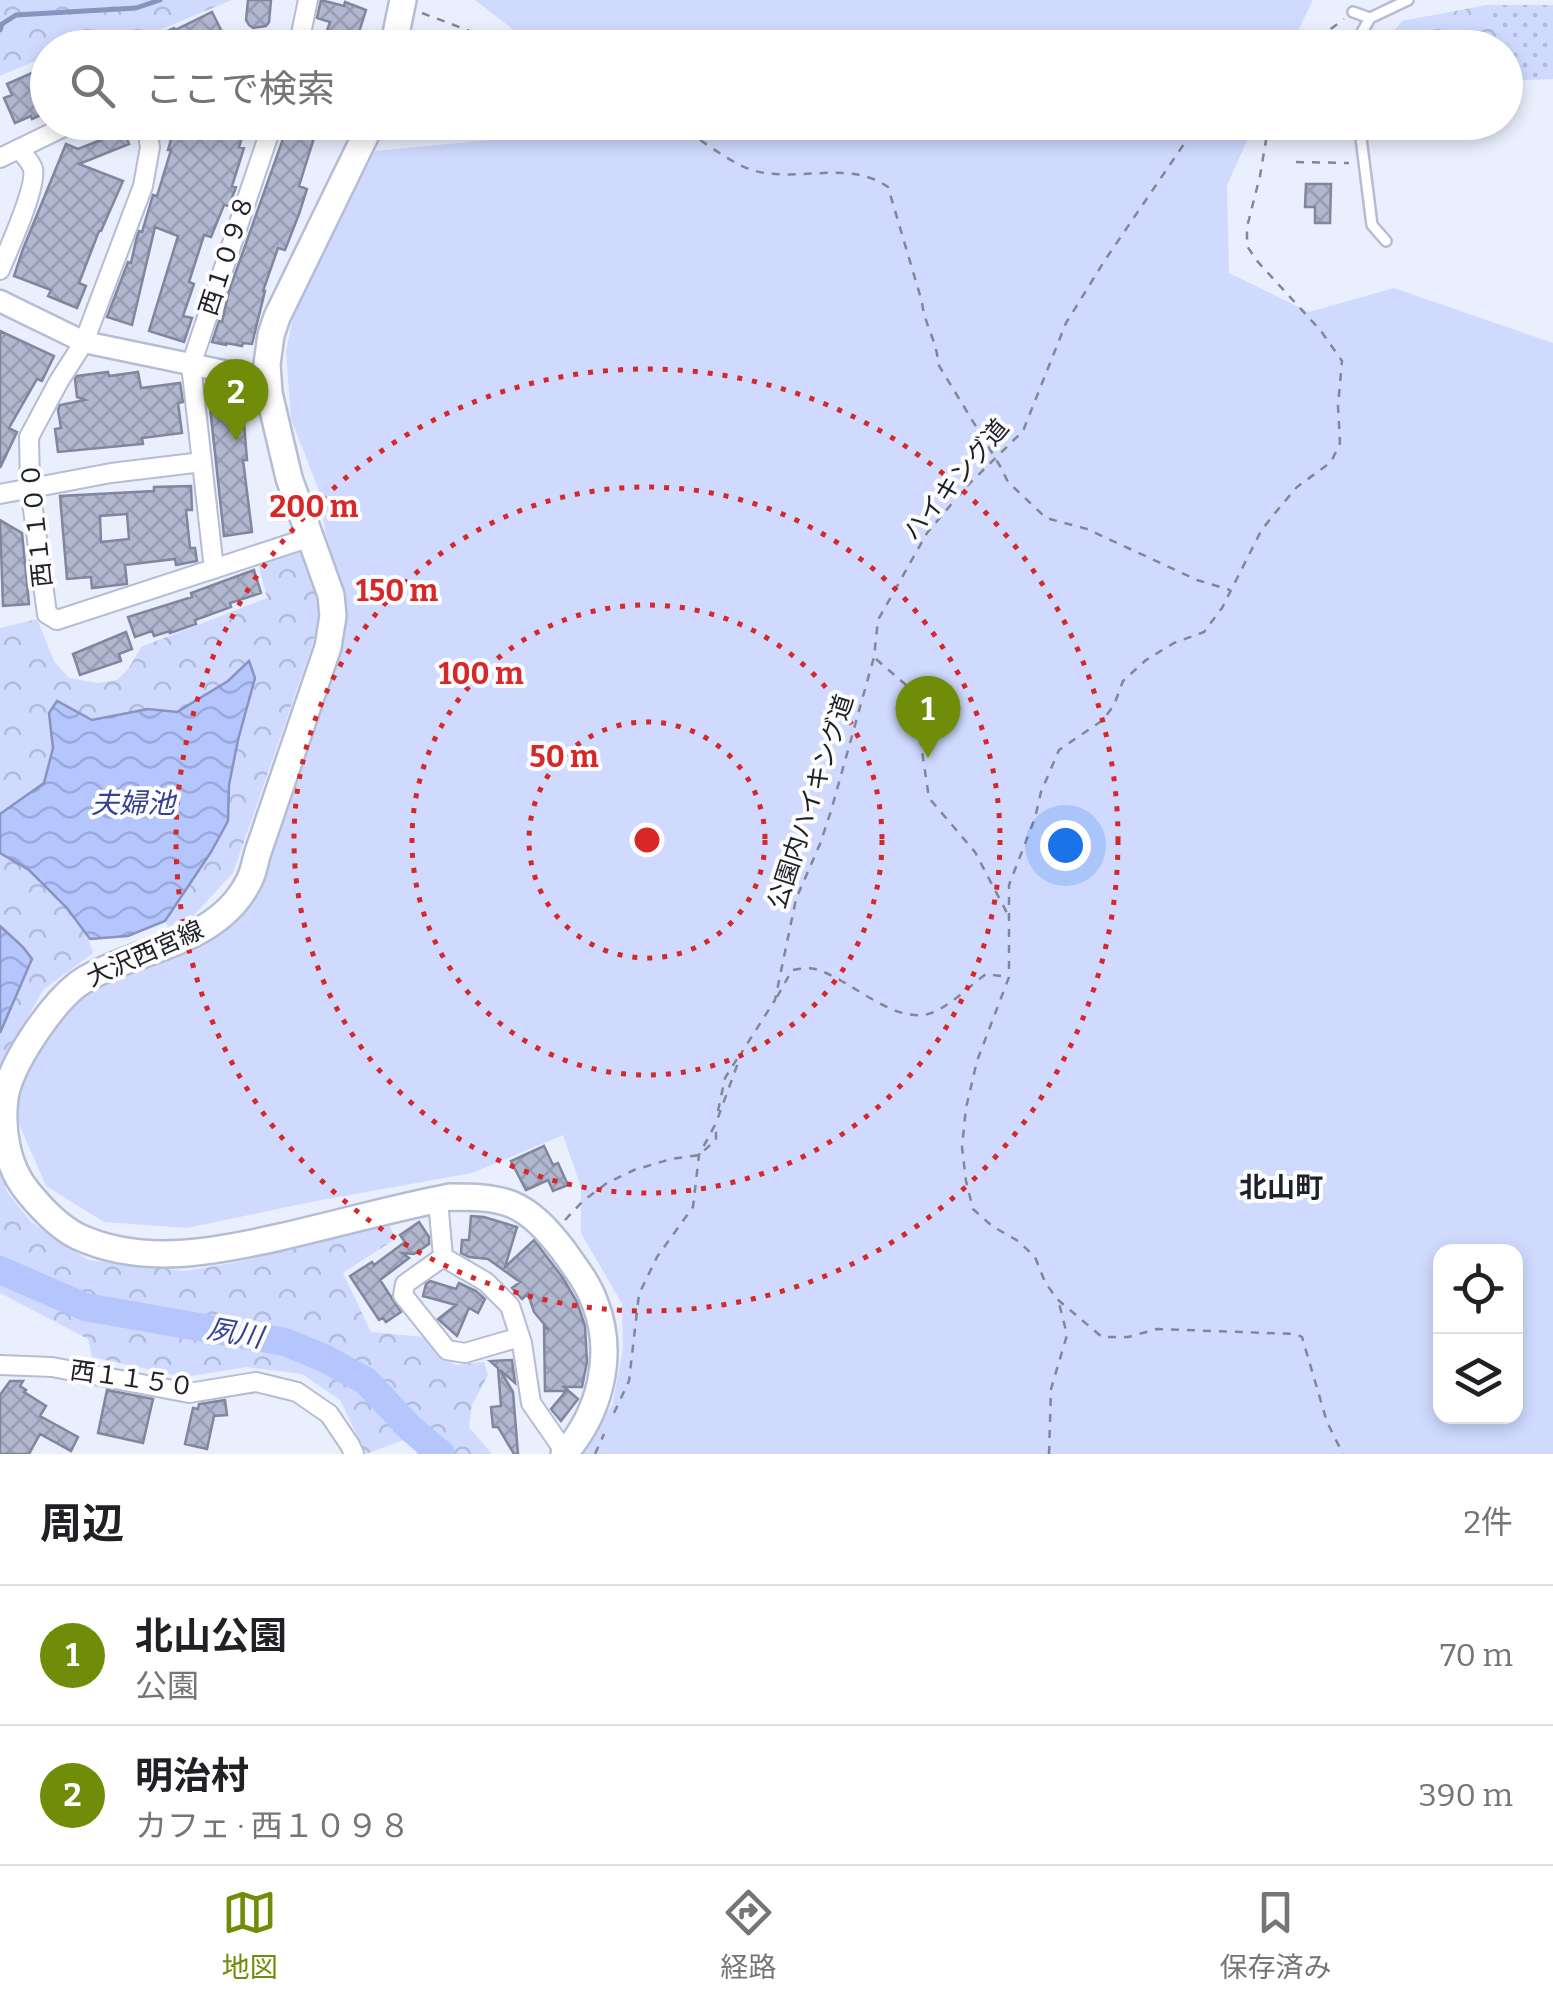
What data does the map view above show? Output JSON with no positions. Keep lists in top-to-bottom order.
{
  "streets": {
    "main road": ["大沢西宮線"],
    "street": ["西１０９８", "西１１００", "西１１５０"],
    "path": ["ハイキング道", "公園内ハイキング道"]
  },
  "crossings": [
    ["西１０９８", "西１１００"],
    ["ハイキング道", "公園内ハイキング道"],
    ["西１１００", "大沢西宮線"]
  ],
  "districts": ["北山町"],
  "water": ["夫婦池", "夙川"],
  "page": {
    "search": "ここで検索",
    "pins": ["2", "1"],
    "heading": ["周辺", "2件"],
    "list": [
      {
        "mark": "1",
        "name": "北山公園",
        "note": "公園",
        "value": "70 m"
      },
      {
        "mark": "2",
        "name": "明治村",
        "note": "カフェ · 西１０９８",
        "value": "390 m"
      }
    ],
    "nav": ["地図", "経路", "保存済み"]
  },
  "rings": [
    "200 m",
    "150 m",
    "100 m",
    "50 m"
  ]
}
